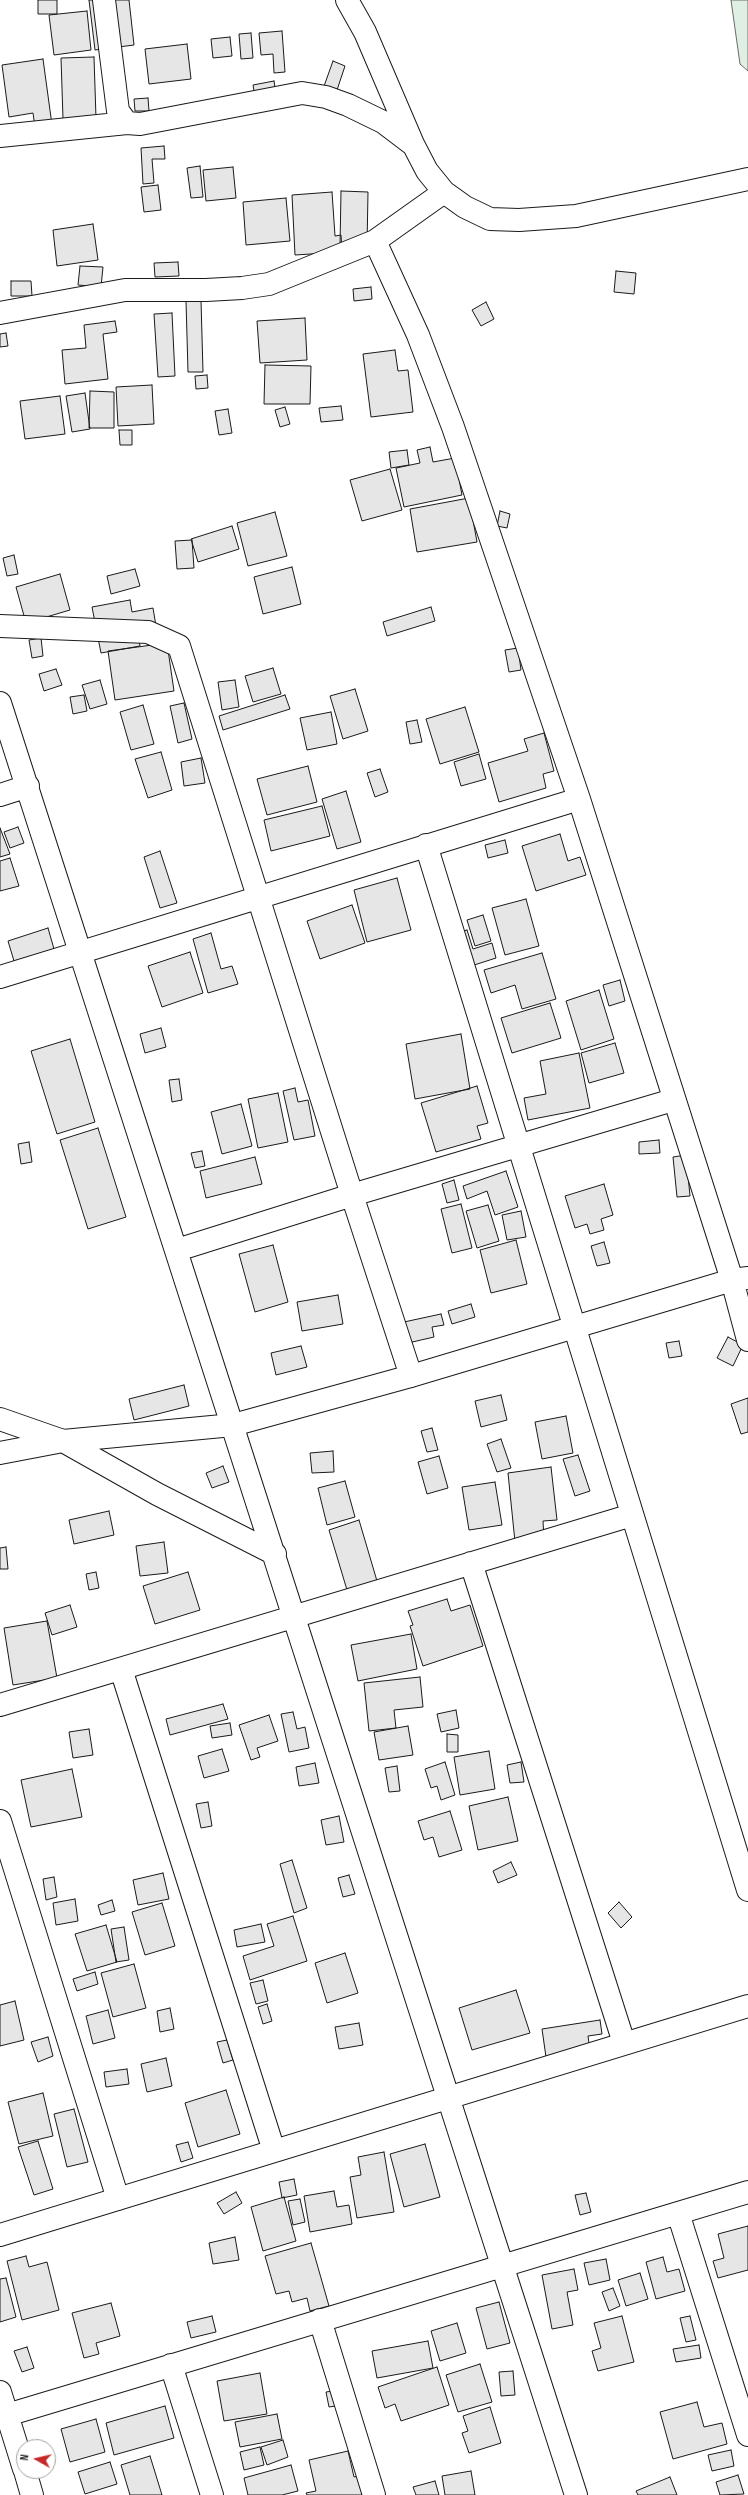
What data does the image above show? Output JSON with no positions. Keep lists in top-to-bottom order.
{
  "north": "left"
}
